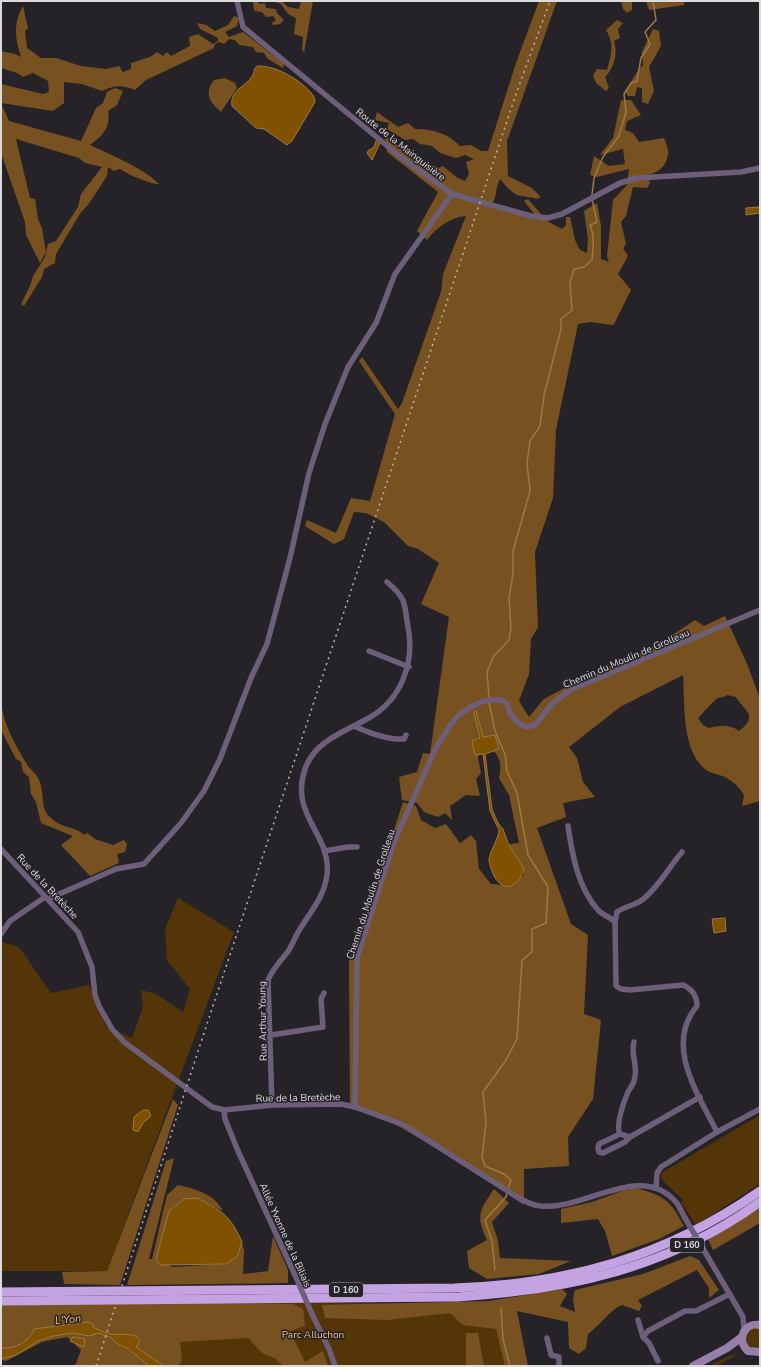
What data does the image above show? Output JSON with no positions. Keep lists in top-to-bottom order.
{
  "streets": {
    "highway": ["D 160"],
    "street": [
      "Route de la Mainguisière",
      "Chemin du Moulin de Grolleau",
      "Rue de la Bretèche",
      "Rue Arthur Young",
      "Allée Yvonne de la Biliais"
    ]
  },
  "crossings": [
    ["Chemin du Moulin de Grolleau", "Rue de la Bretèche"],
    ["Rue de la Bretèche", "Rue Arthur Young"],
    ["Rue de la Bretèche", "Allée Yvonne de la Biliais"]
  ],
  "water": ["L'Yon"],
  "parks": ["Parc Alluchon"]
}
